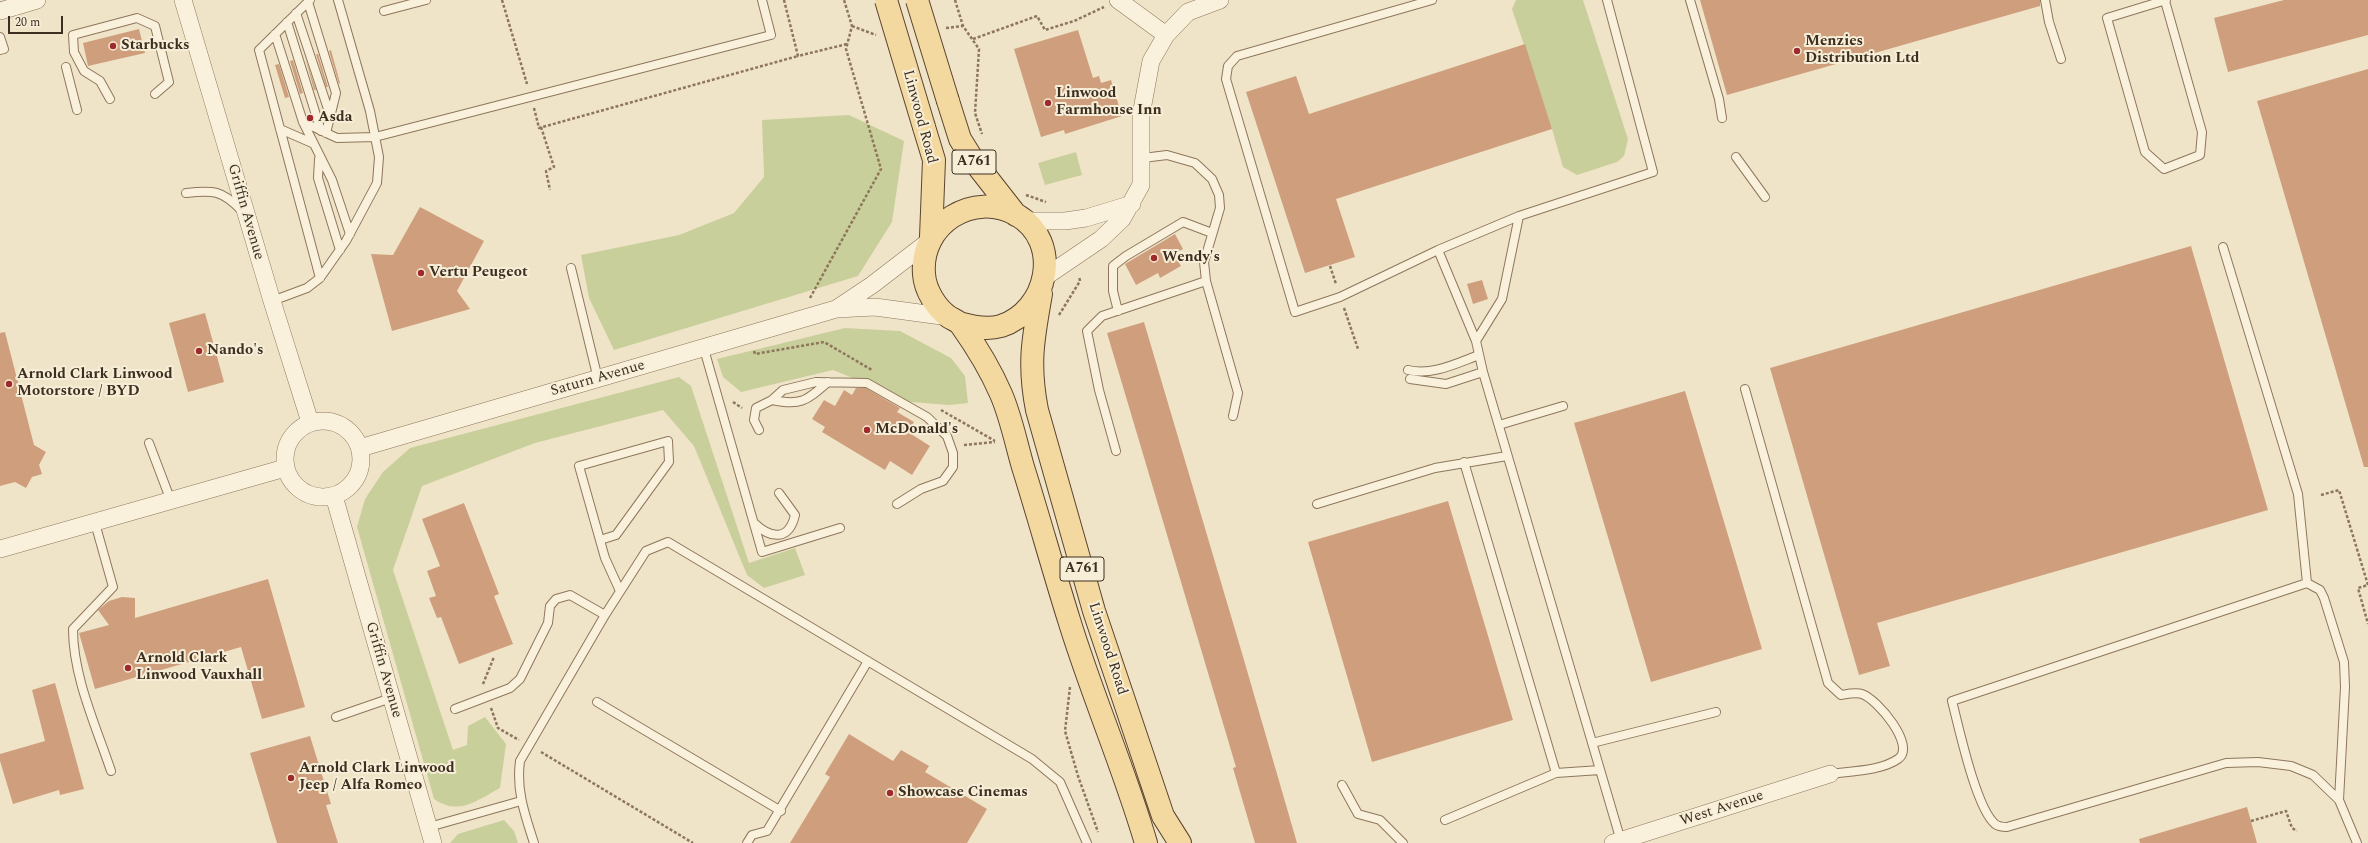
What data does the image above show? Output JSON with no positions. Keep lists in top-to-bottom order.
{
  "streets": {
    "main road": ["Linwood Road", "A761"],
    "street": ["Griffin Avenue", "Saturn Avenue", "West Avenue"]
  },
  "crossings": [
    ["Linwood Road", "Saturn Avenue"],
    ["Griffin Avenue", "Saturn Avenue"]
  ],
  "places": [
    "Starbucks",
    "Menzies Distribution Ltd",
    "Linwood Farmhouse Inn",
    "Asda",
    "Wendy's",
    "Vertu Peugeot",
    "Nando's",
    "Arnold Clark Linwood Motorstore / BYD",
    "McDonald's",
    "Arnold Clark Linwood Vauxhall",
    "Arnold Clark Linwood Jeep / Alfa Romeo",
    "Showcase Cinemas"
  ],
  "scale_bar": "20 m"
}
